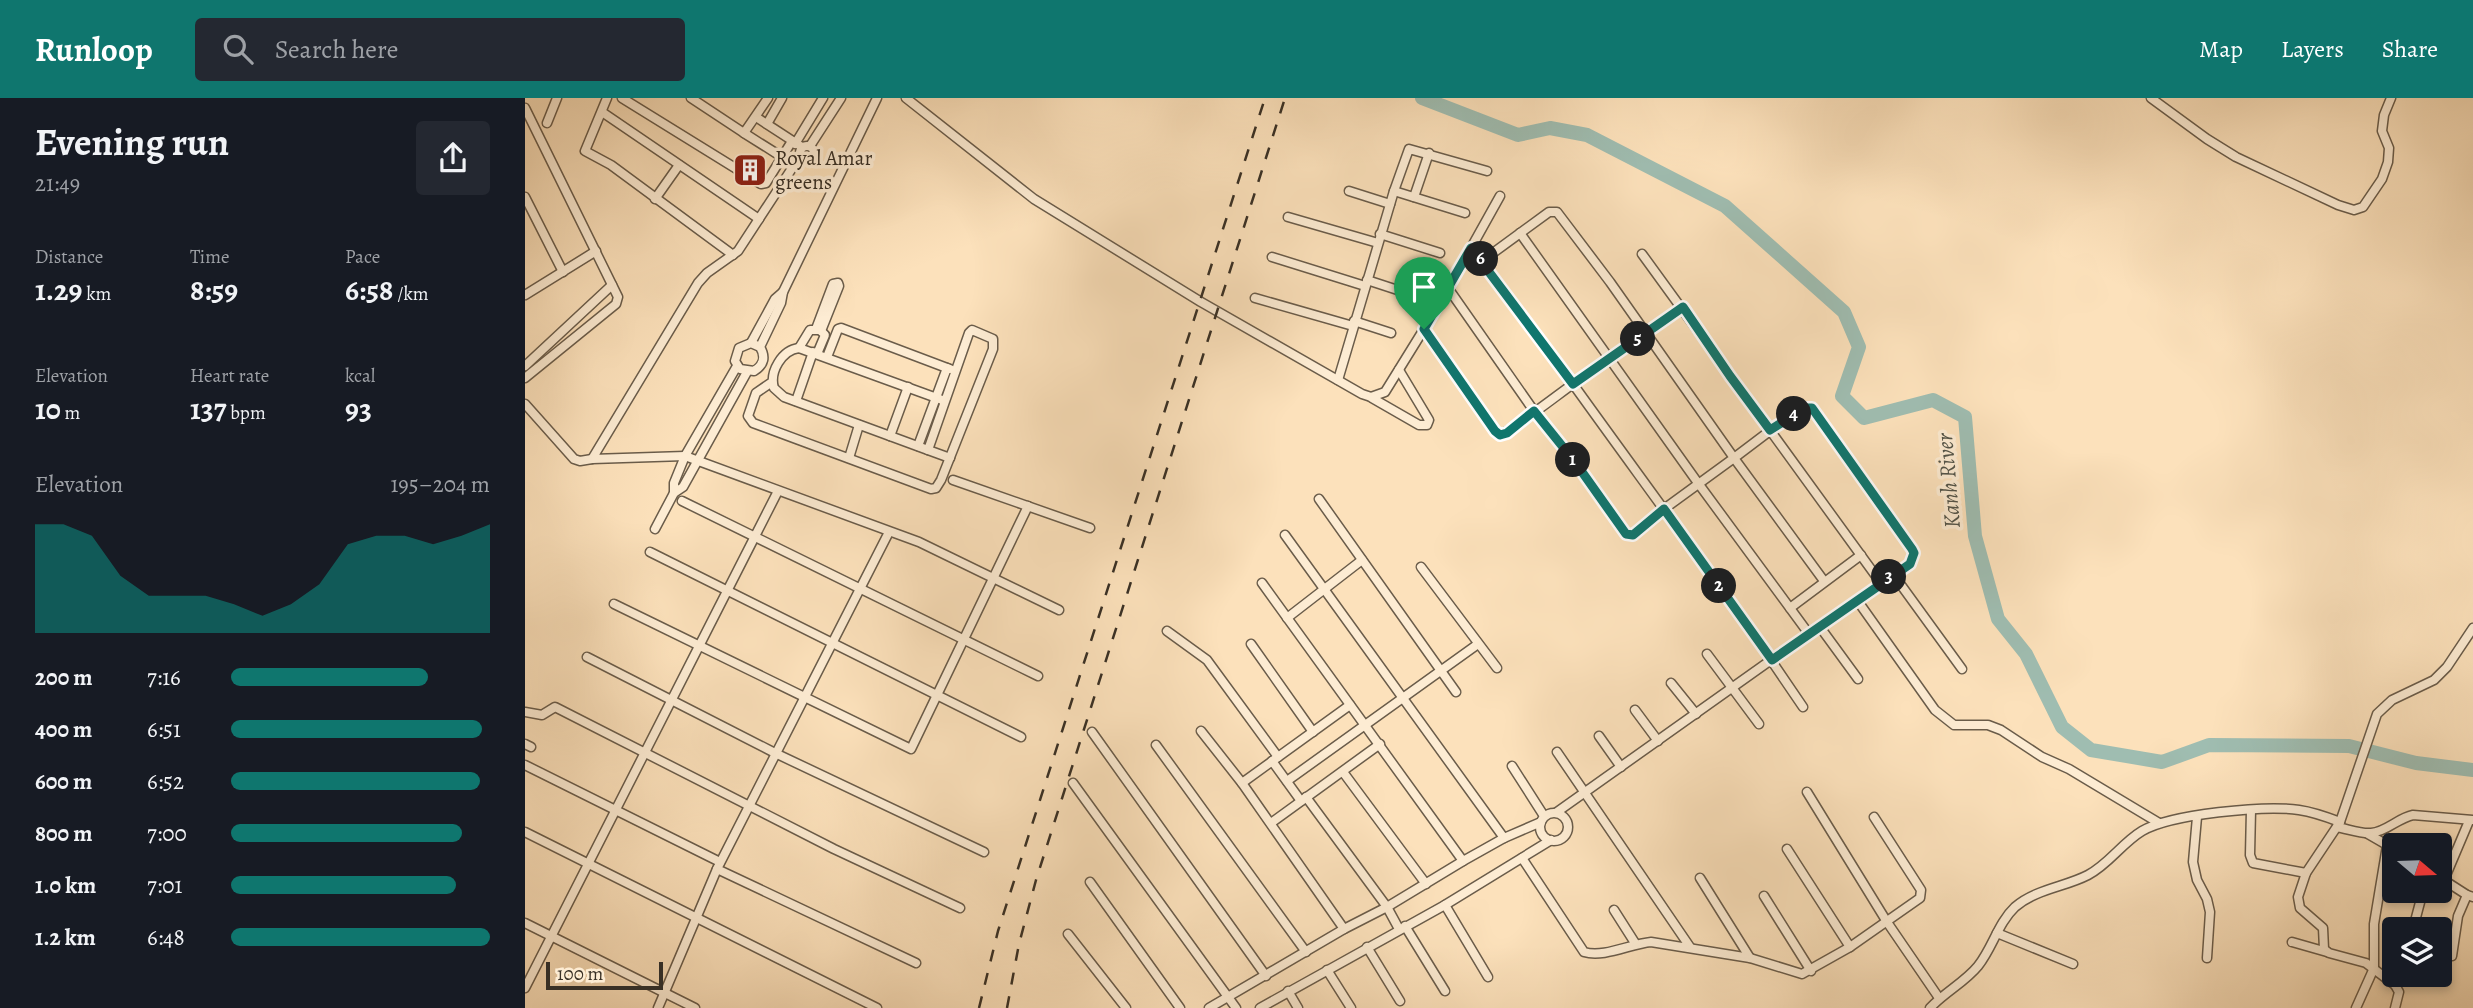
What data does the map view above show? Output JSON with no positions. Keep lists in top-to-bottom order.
{
  "water": ["Kanh River"],
  "places": {
    "building": ["Royal Amar greens"]
  },
  "scale_bar": "100 m",
  "north": "right",
  "page": {
    "header": "Runloop",
    "search": "Search here",
    "nav": ["Map", "Layers", "Share"],
    "heading": ["Evening run", "21:49"],
    "stats": [
      ["Distance", "1.29 km"],
      ["Time", "8:59"],
      ["Pace", "6:58 /km"],
      ["Elevation", "10 m"],
      ["Heart rate", "137 bpm"],
      ["kcal", "93"]
    ],
    "pins": [
      "6",
      "5",
      "4",
      "1",
      "3",
      "2"
    ],
    "chart": ["Elevation", "195–204 m"],
    "list": [
      {
        "name": "200 m",
        "note": "7:16"
      },
      {
        "name": "400 m",
        "note": "6:51"
      },
      {
        "name": "600 m",
        "note": "6:52"
      },
      {
        "name": "800 m",
        "note": "7:00"
      },
      {
        "name": "1.0 km",
        "note": "7:01"
      },
      {
        "name": "1.2 km",
        "note": "6:48"
      }
    ],
    "scale": "100 m"
  }
}
